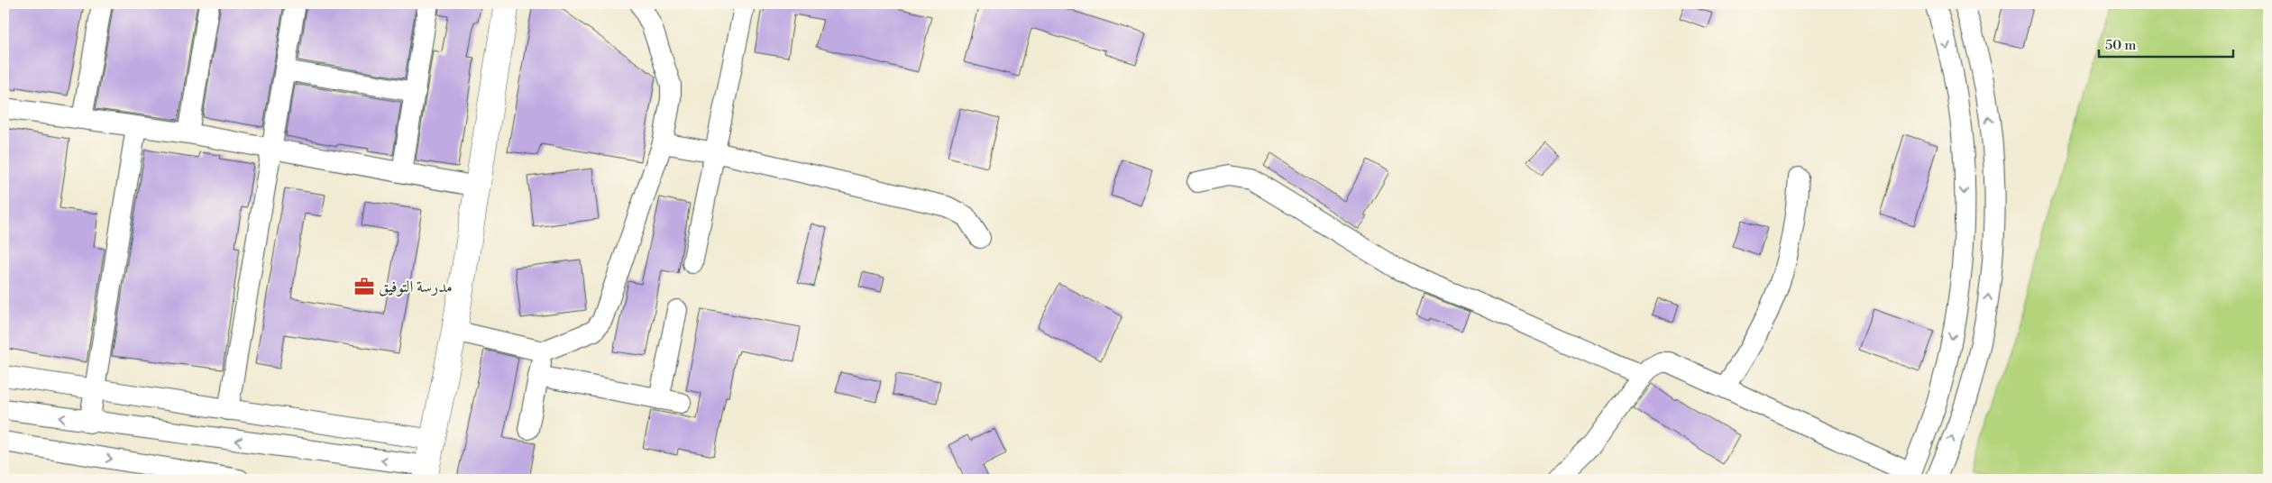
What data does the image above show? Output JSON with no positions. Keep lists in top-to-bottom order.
{
  "places": {
    "office": ["مدرسة التوفيق"]
  },
  "scale_bar": "50 m"
}
